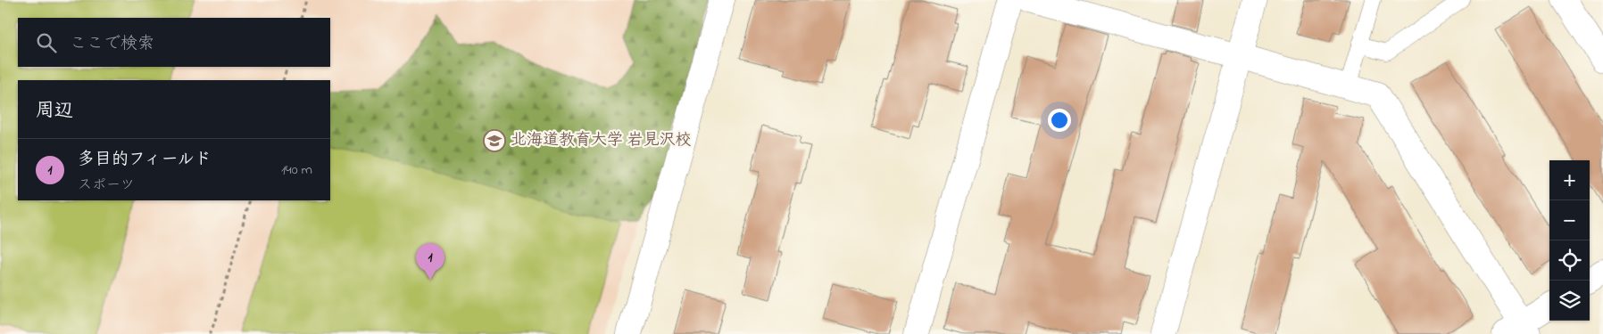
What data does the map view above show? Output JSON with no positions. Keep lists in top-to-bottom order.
{
  "places": {
    "school or university": ["北海道教育大学 岩見沢校"]
  },
  "page": {
    "search": "ここで検索",
    "heading": "周辺",
    "list": [
      {
        "mark": "1",
        "name": "多目的フィールド",
        "note": "スポーツ",
        "value": "140 m"
      }
    ],
    "map_buttons": ["+", "−"],
    "pins": "1"
  }
}
